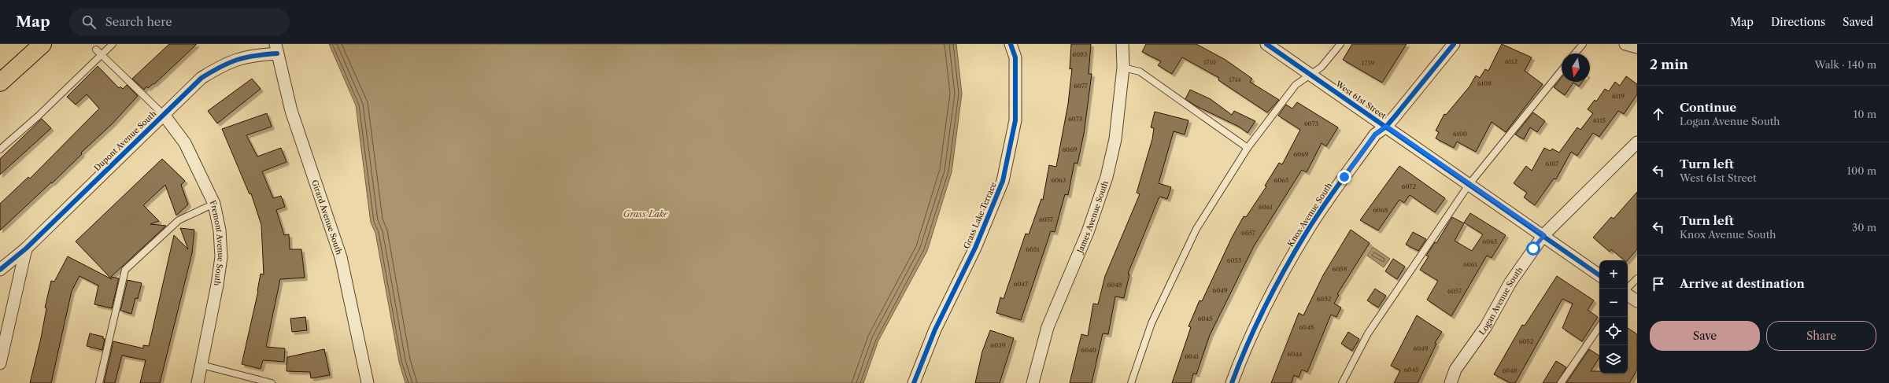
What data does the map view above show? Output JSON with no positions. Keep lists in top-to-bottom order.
{
  "streets": {
    "street": [
      "West 61st Street",
      "Dupont Avenue South",
      "Knox Avenue South",
      "Grass Lake Terrace",
      "Girard Avenue South",
      "James Avenue South",
      "Fremont Avenue South",
      "Logan Avenue South"
    ]
  },
  "crossings": [
    ["West 61st Street", "Knox Avenue South"],
    ["West 61st Street", "Logan Avenue South"],
    ["Dupont Avenue South", "Girard Avenue South"],
    ["Dupont Avenue South", "Fremont Avenue South"]
  ],
  "water": ["Grass Lake"],
  "house_numbers": [
    "6083",
    "6112",
    "1710",
    "1739",
    "1714",
    "6108",
    "6077",
    "6119",
    "6073",
    "6115",
    "6073",
    "6100",
    "6069",
    "6069",
    "6107",
    "6063",
    "6065",
    "6072",
    "6061",
    "6068",
    "6057",
    "6057",
    "6065",
    "6051",
    "6053",
    "6061",
    "6058",
    "6047",
    "6048",
    "6049",
    "6057",
    "6052",
    "6045",
    "6048",
    "6052",
    "6039",
    "6049",
    "6040",
    "6044",
    "6041",
    "6045",
    "6048"
  ],
  "north": "bottom",
  "page": {
    "header": "Map",
    "search": "Search here",
    "nav": ["Map", "Directions", "Saved"],
    "heading": ["2 min", "Walk · 140 m"],
    "list": [
      ["Continue", "Logan Avenue South", "10 m"],
      ["Turn left", "West 61st Street", "100 m"],
      ["Turn left", "Knox Avenue South", "30 m"],
      "Arrive at destination"
    ],
    "map_buttons": ["+", "−"],
    "buttons": ["Save", "Share"]
  }
}
